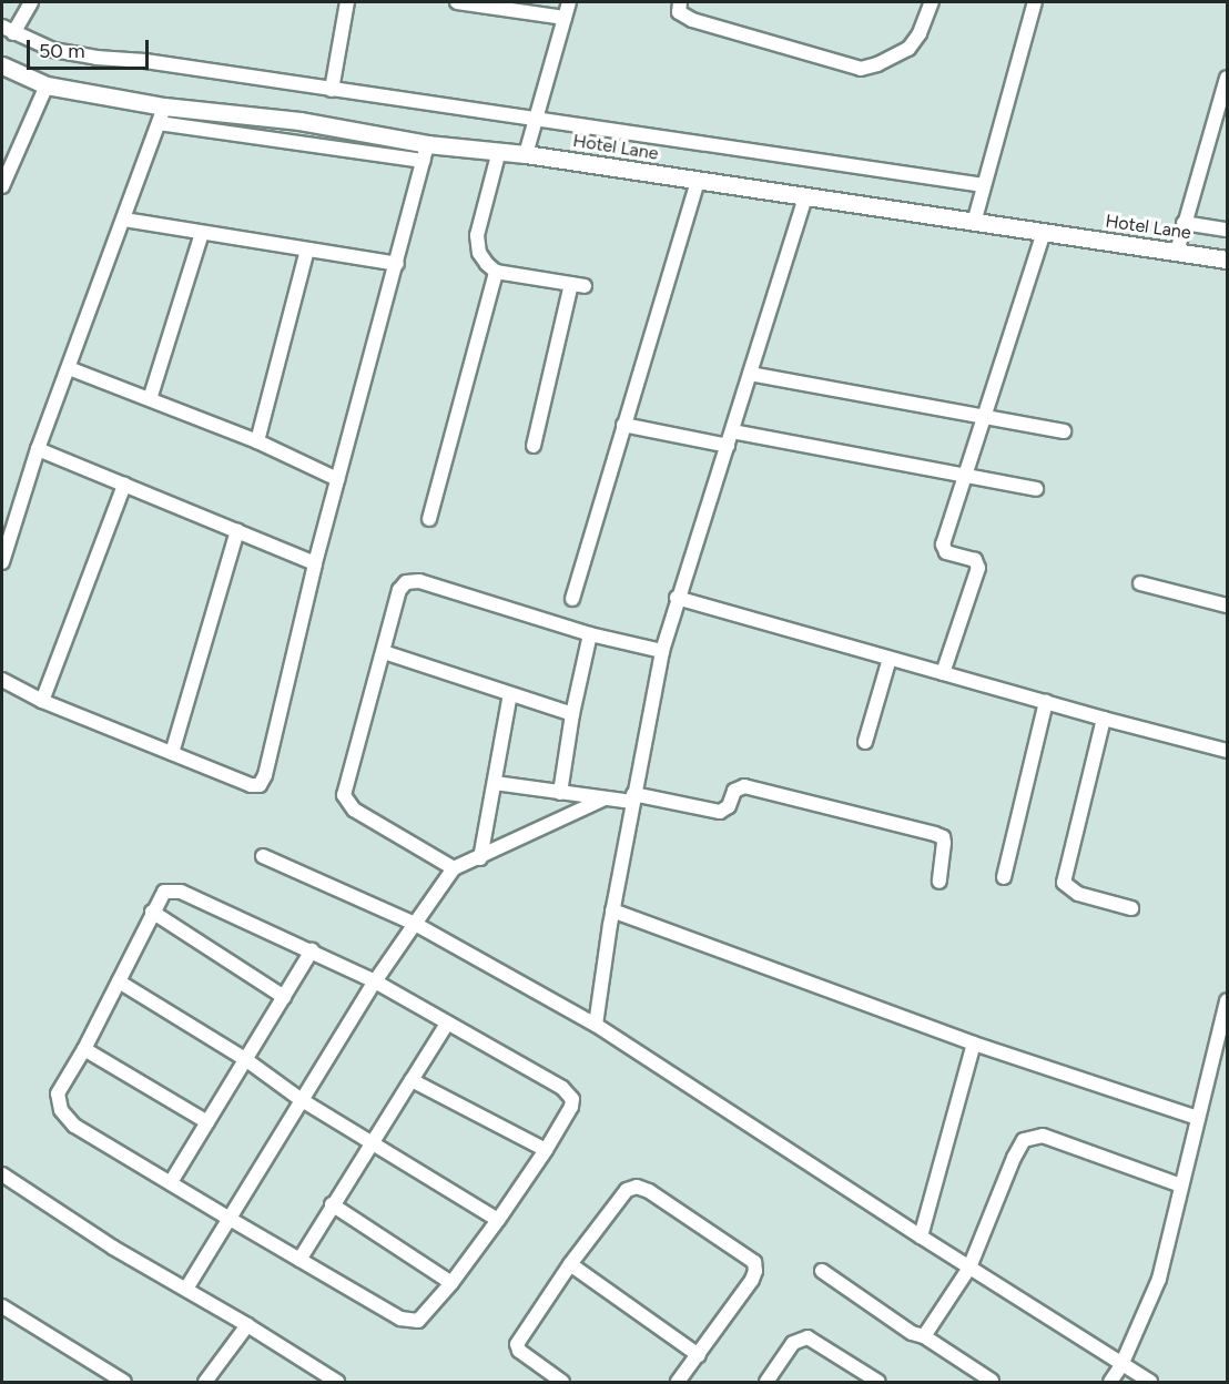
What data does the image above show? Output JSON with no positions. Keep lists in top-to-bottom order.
{
  "streets": {
    "street": ["Hotel Lane"]
  },
  "scale_bar": "50 m"
}
